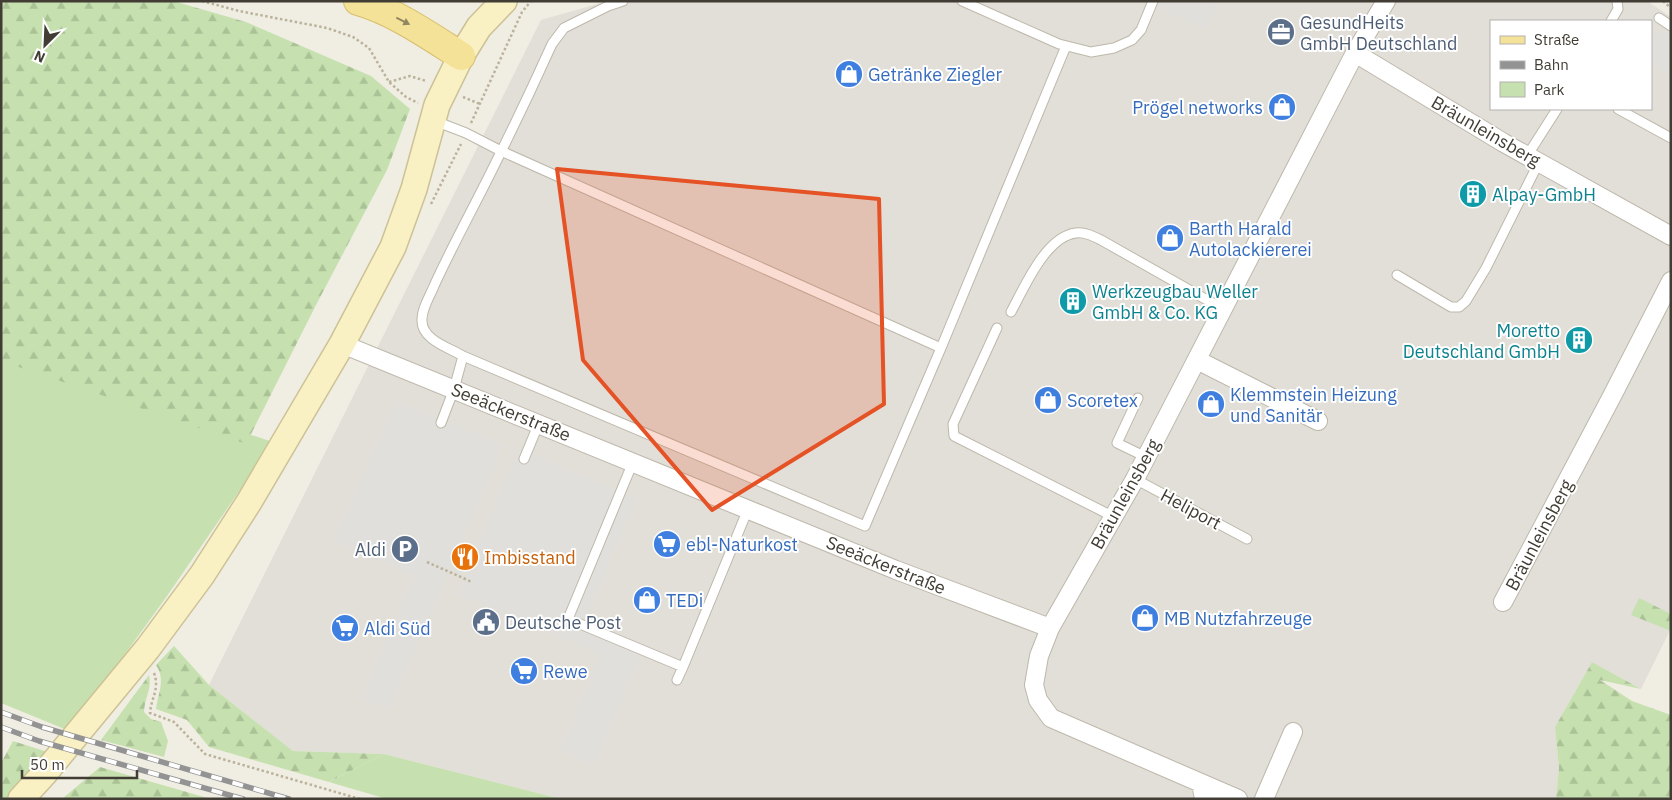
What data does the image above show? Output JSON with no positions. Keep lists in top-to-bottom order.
{
  "streets": {
    "street": ["Bräunleinsberg", "Seeäckerstraße"],
    "lane": ["Heliport"]
  },
  "crossings": [
    ["Bräunleinsberg", "Seeäckerstraße"],
    ["Bräunleinsberg", "Heliport"]
  ],
  "places": {
    "office": ["GesundHeits GmbH Deutschland"],
    "shop": [
      "Getränke Ziegler",
      "Prögel networks",
      "Barth Harald Autolackiererei",
      "Scoretex",
      "Klemmstein Heizung und Sanitär",
      "TEDi",
      "MB Nutzfahrzeuge"
    ],
    "building": ["Alpay-GmbH", "Werkzeugbau Weller GmbH & Co. KG", "Moretto Deutschland GmbH"],
    "supermarket": ["ebl-Naturkost", "Aldi Süd", "Rewe"],
    "parking": ["Aldi"],
    "restaurant": ["Imbisstand"],
    "public building": ["Deutsche Post"]
  },
  "legend": ["Straße", "Bahn", "Park"],
  "scale_bar": "50 m",
  "north": "bottom left"
}
